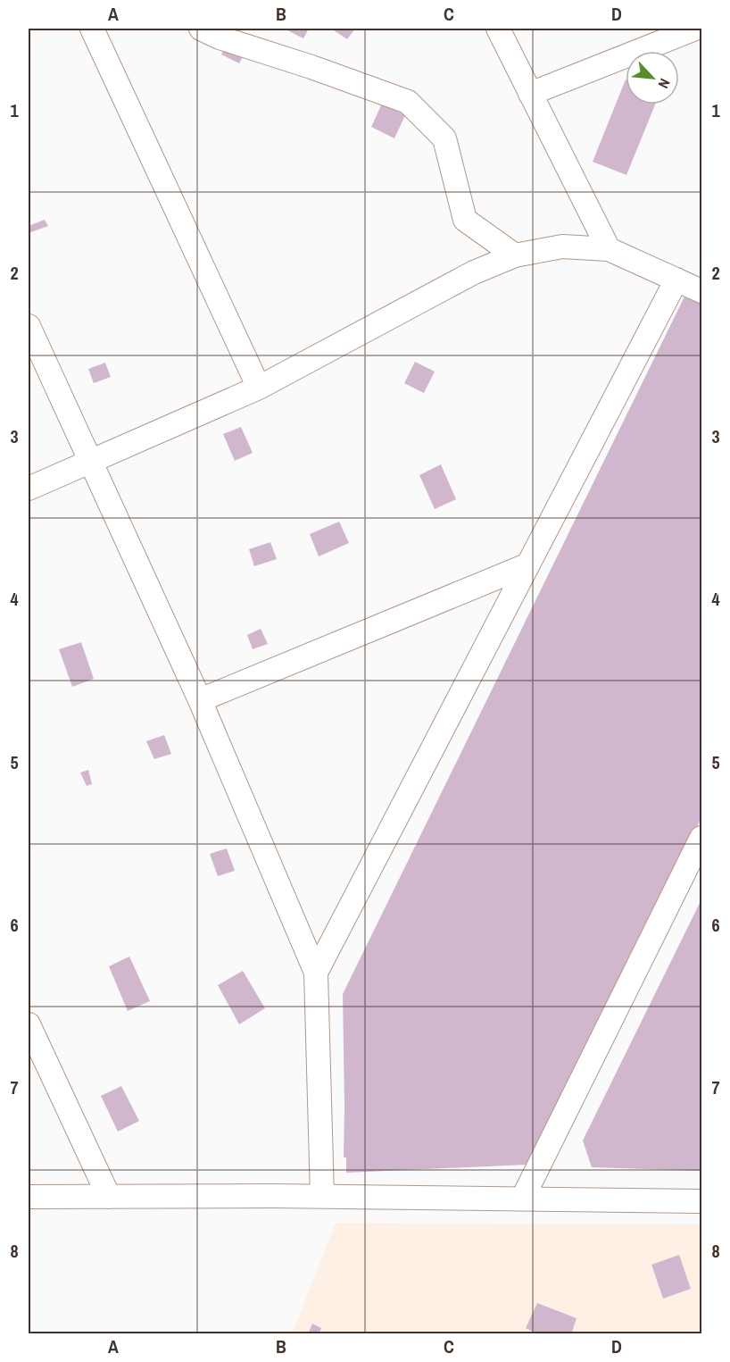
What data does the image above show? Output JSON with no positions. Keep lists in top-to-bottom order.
{
  "north": "bottom right",
  "grid": {
    "columns": [
      "A",
      "B",
      "C",
      "D"
    ],
    "rows": [
      "1",
      "2",
      "3",
      "4",
      "5",
      "6",
      "7",
      "8"
    ]
  }
}
